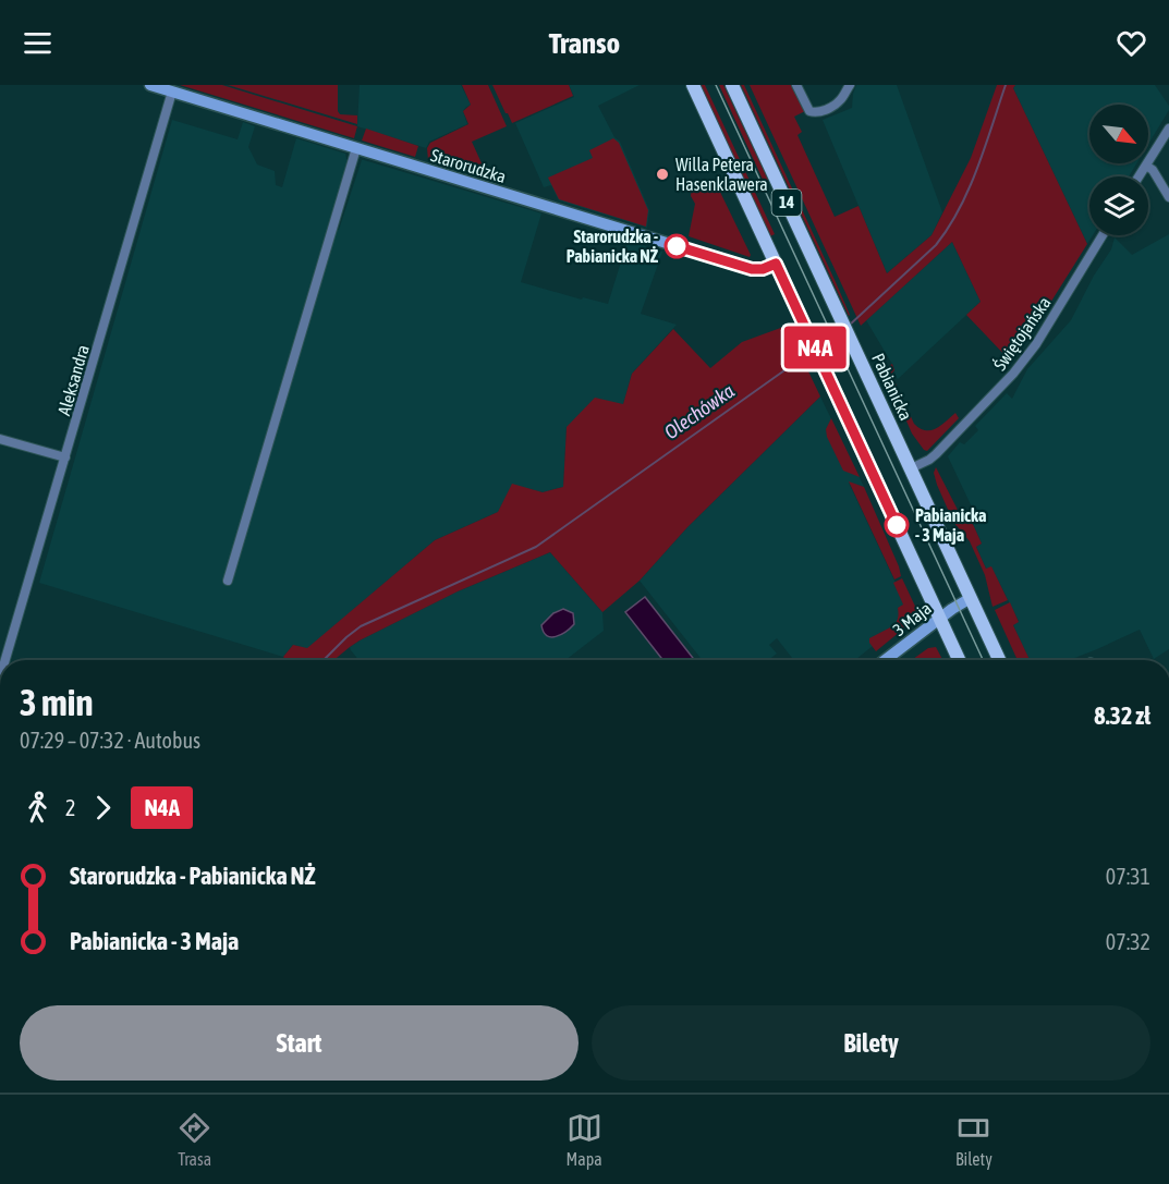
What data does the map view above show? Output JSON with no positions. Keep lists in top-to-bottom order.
{
  "streets": {
    "main road": ["14", "Pabianicka"],
    "street": [
      "Starorudzka",
      "Świętojańska",
      "Aleksandra",
      "3 Maja"
    ]
  },
  "crossings": [
    ["Starorudzka", "14"],
    ["Starorudzka", "Aleksandra"],
    ["14", "3 Maja"],
    ["Świętojańska", "Pabianicka"],
    ["Pabianicka", "3 Maja"]
  ],
  "water": ["Olechówka"],
  "places": ["Willa Petera Hasenklawera", "Starorudzka - Pabianicka NŻ", "Pabianicka - 3 Maja"],
  "lines": ["bus line N4A"],
  "north": "bottom right",
  "page": {
    "header": "Transo",
    "on_map": "N4A",
    "heading": ["3 min", "07:29 – 07:32 · Autobus", "8.32 zł"],
    "legs": ["2", "N4A"],
    "list": [
      {
        "name": "Starorudzka - Pabianicka NŻ",
        "value": "07:31"
      },
      {
        "name": "Pabianicka - 3 Maja",
        "value": "07:32"
      }
    ],
    "buttons": ["Start", "Bilety"],
    "tabs": ["Trasa", "Mapa", "Bilety"]
  }
}
